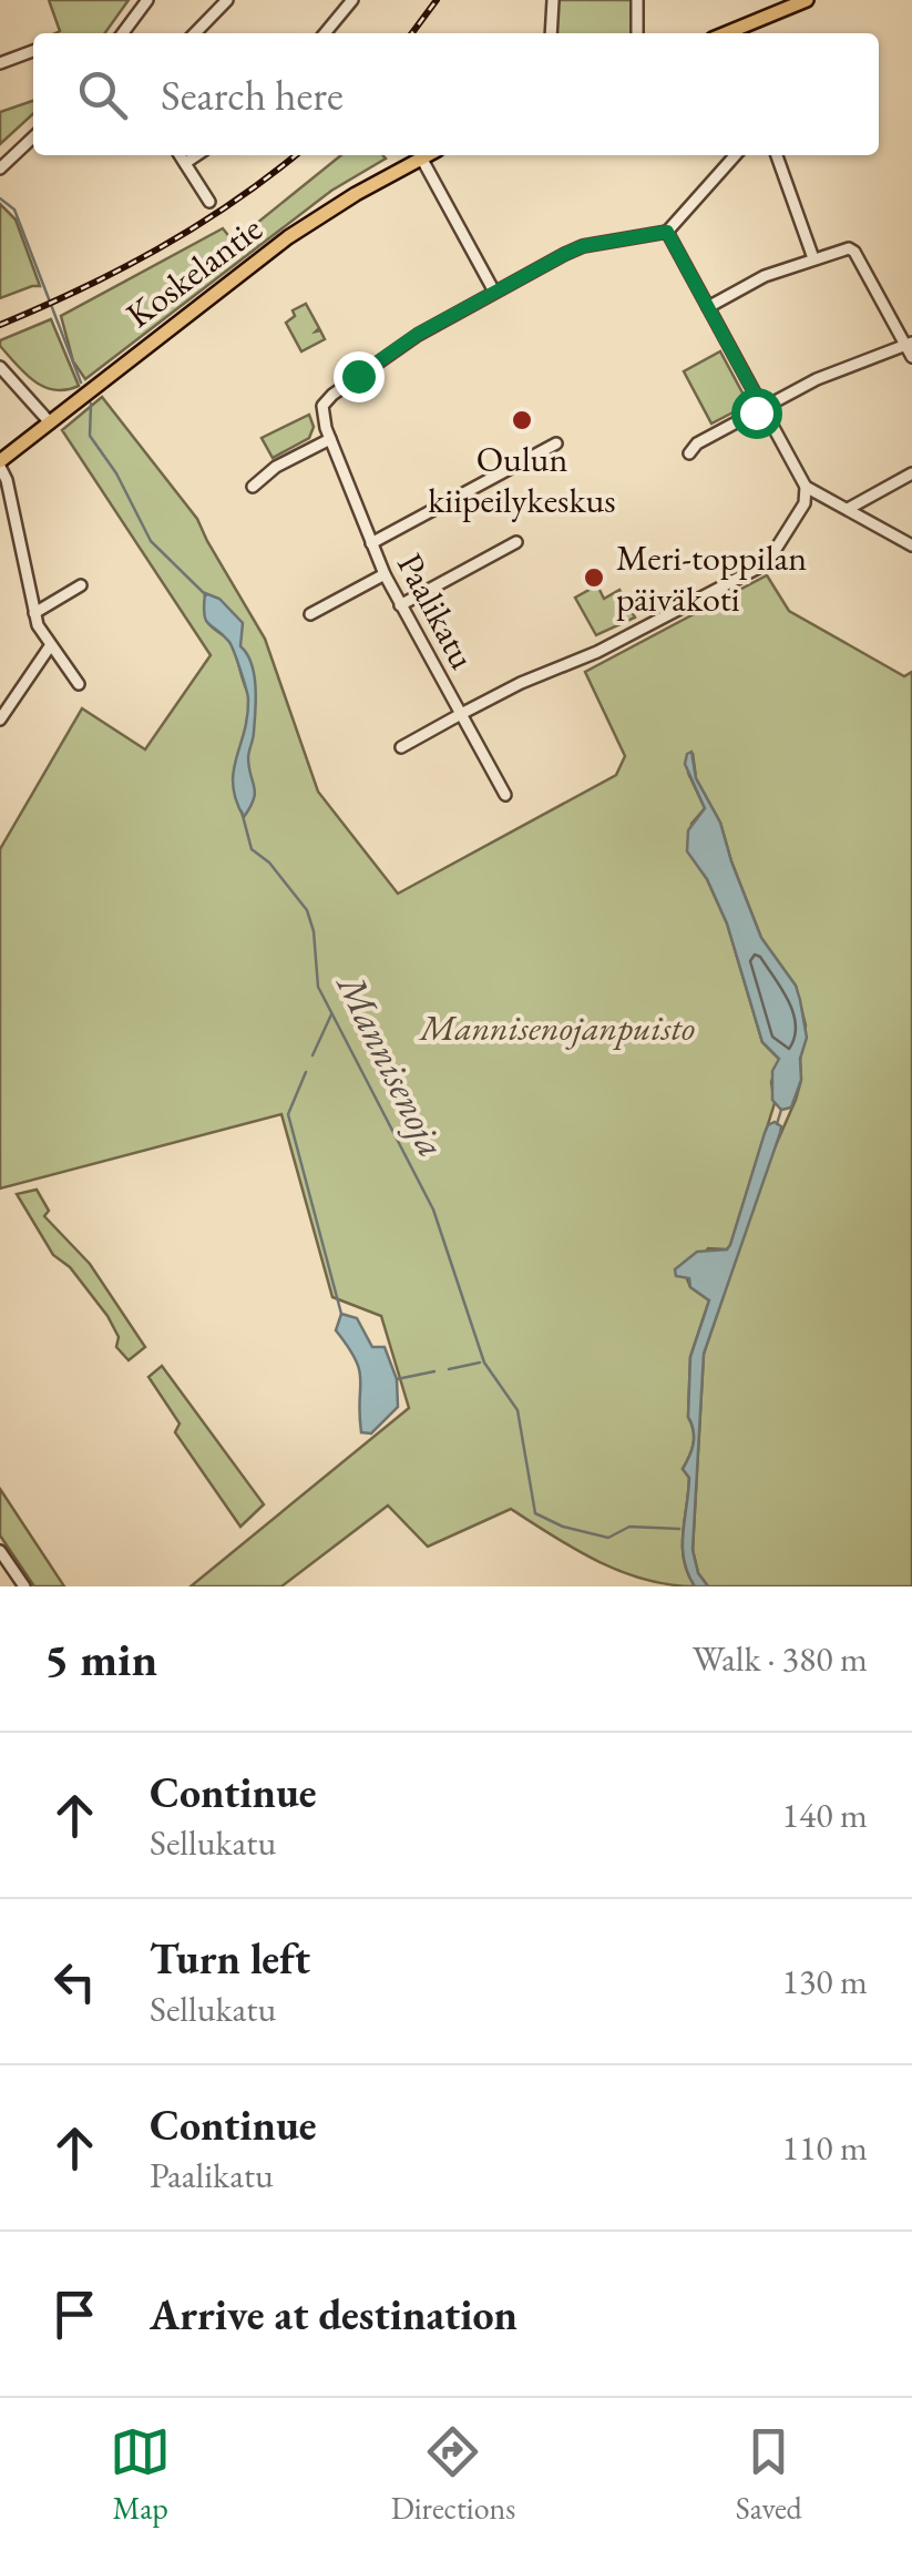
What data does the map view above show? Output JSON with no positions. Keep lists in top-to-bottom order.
{
  "streets": {
    "main road": ["Koskelantie"],
    "street": ["Paalikatu"]
  },
  "water": ["Mannisenoja"],
  "parks": ["Mannisenojanpuisto"],
  "places": ["Oulun kiipeilykeskus", "Meri-toppilan päiväkoti"],
  "page": {
    "search": "Search here",
    "heading": ["5 min", "Walk · 380 m"],
    "list": [
      ["Continue", "Sellukatu", "140 m"],
      ["Turn left", "Sellukatu", "130 m"],
      ["Continue", "Paalikatu", "110 m"],
      "Arrive at destination"
    ],
    "nav": ["Map", "Directions", "Saved"]
  }
}
